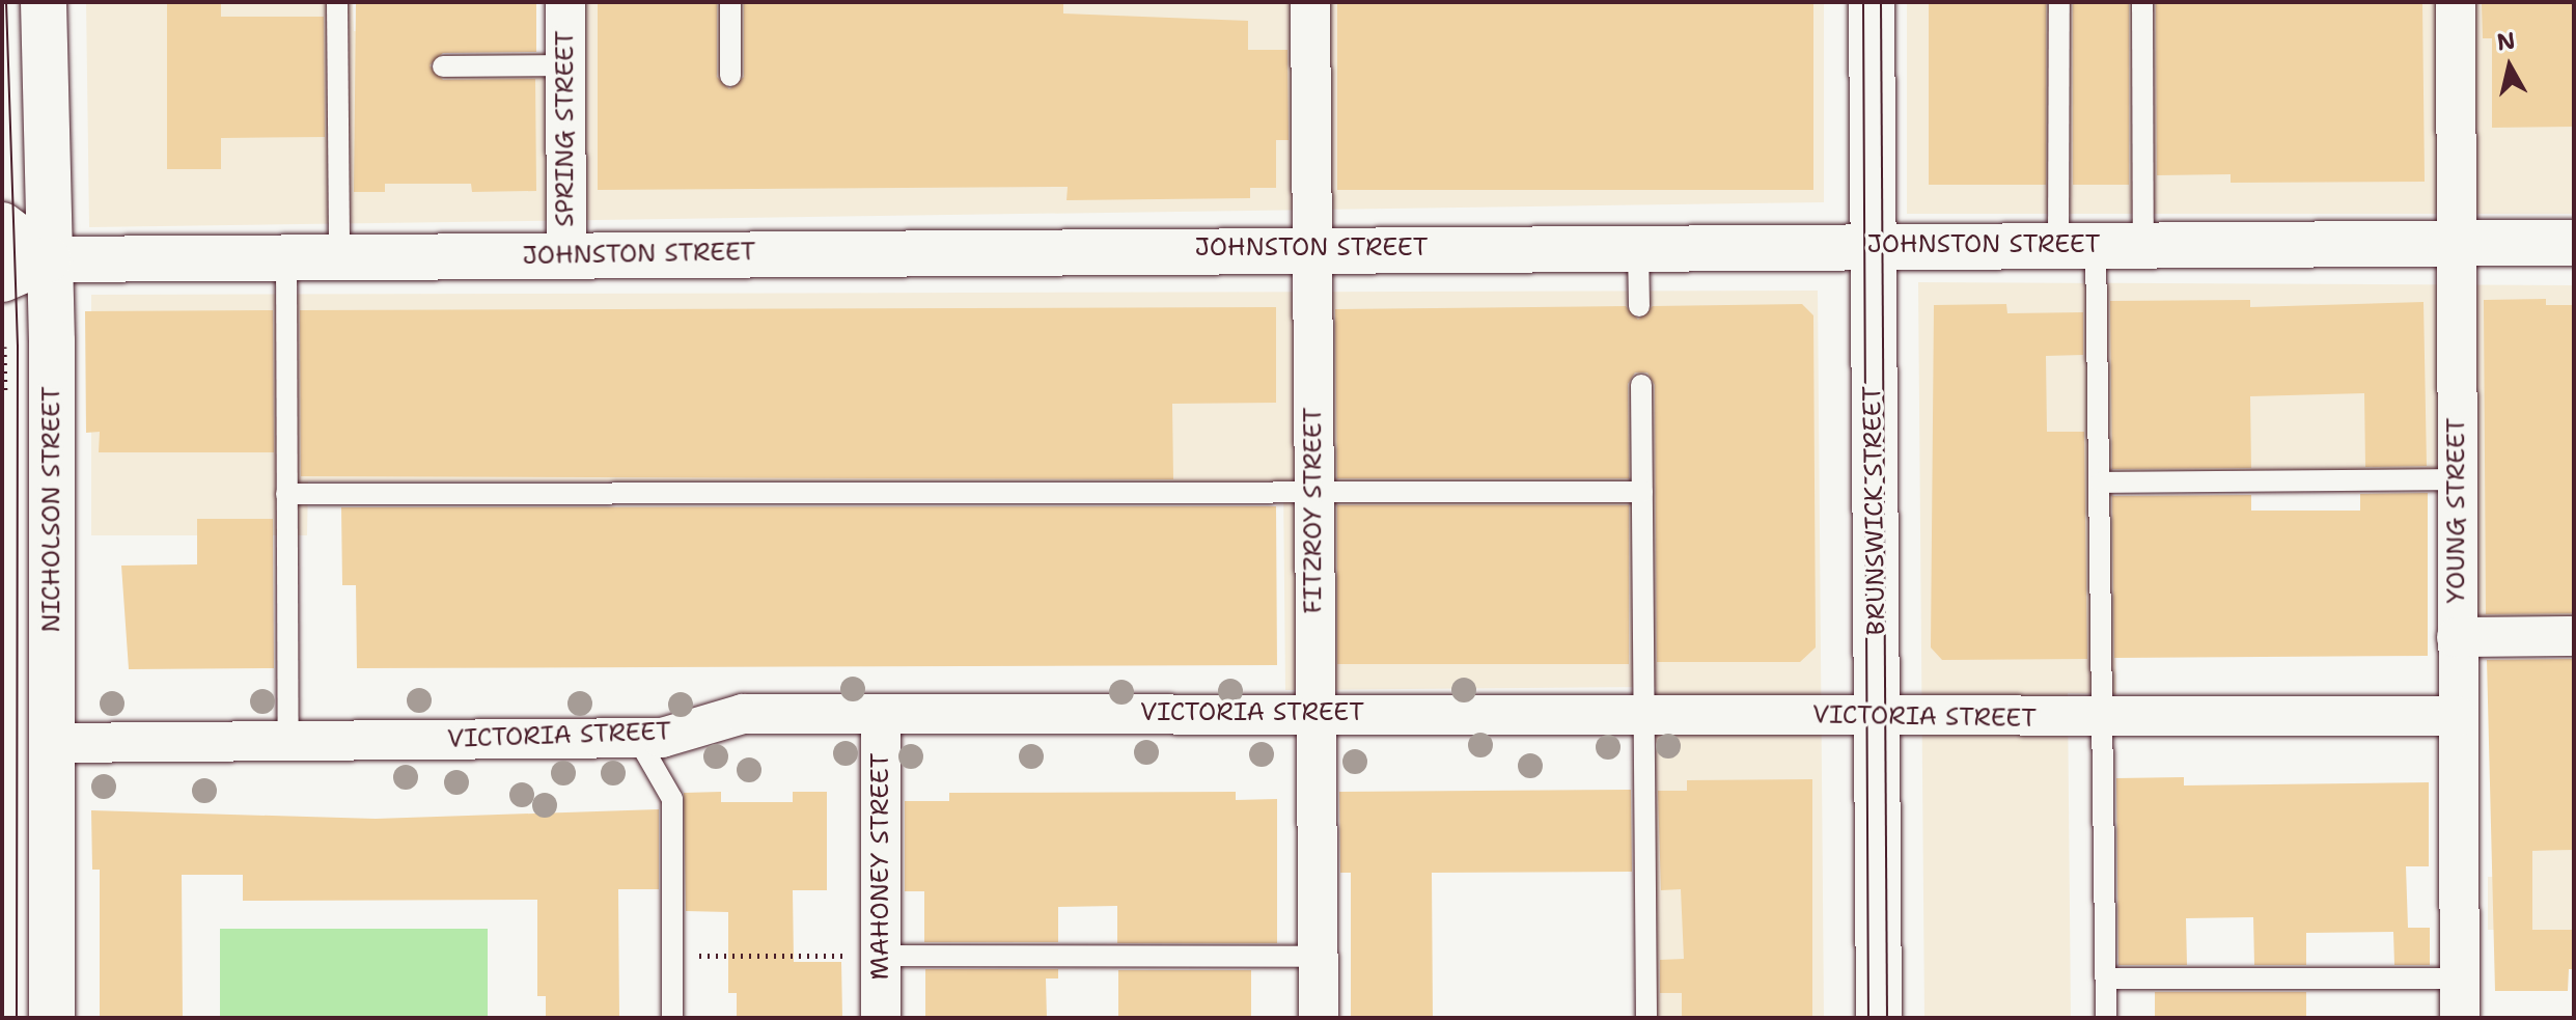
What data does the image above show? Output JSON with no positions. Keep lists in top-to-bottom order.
{
  "streets": {
    "main road": ["JOHNSTON STREET", "NICHOLSON STREET", "BRUNSWICK STREET"],
    "street": [
      "SPRING STREET",
      "FITZROY STREET",
      "YOUNG STREET",
      "VICTORIA STREET",
      "MAHONEY STREET"
    ]
  },
  "crossings": [
    ["SPRING STREET", "JOHNSTON STREET"],
    ["JOHNSTON STREET", "NICHOLSON STREET"],
    ["JOHNSTON STREET", "FITZROY STREET"],
    ["JOHNSTON STREET", "BRUNSWICK STREET"],
    ["JOHNSTON STREET", "YOUNG STREET"],
    ["NICHOLSON STREET", "VICTORIA STREET"],
    ["FITZROY STREET", "VICTORIA STREET"],
    ["BRUNSWICK STREET", "VICTORIA STREET"],
    ["YOUNG STREET", "VICTORIA STREET"],
    ["VICTORIA STREET", "MAHONEY STREET"]
  ],
  "north": "top"
}
